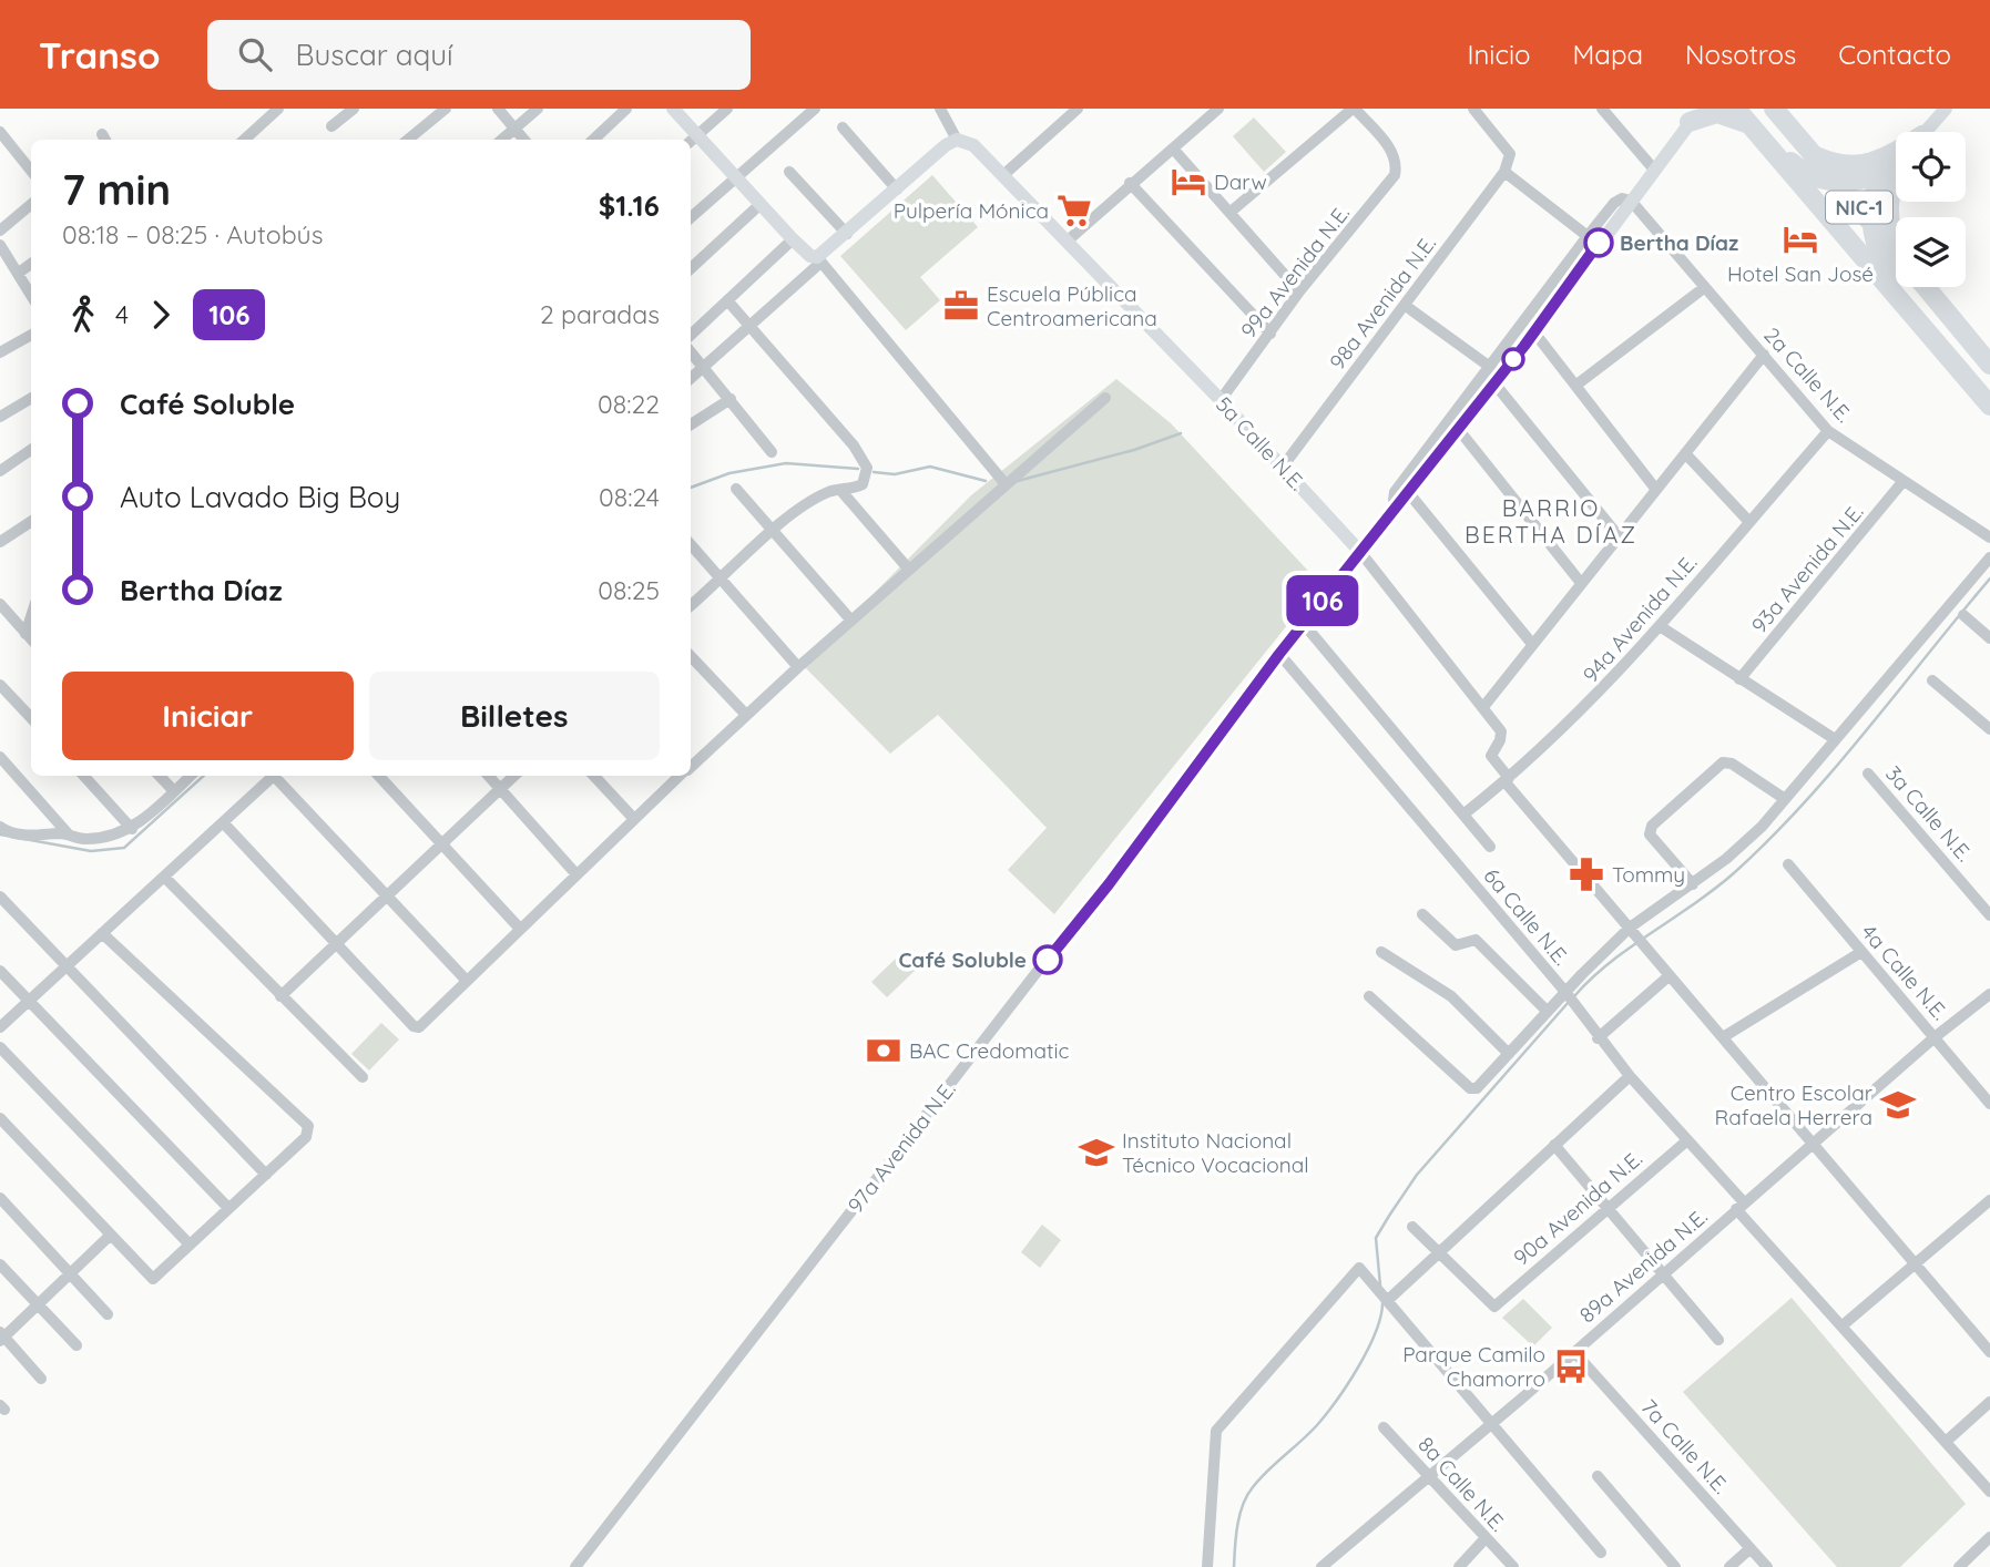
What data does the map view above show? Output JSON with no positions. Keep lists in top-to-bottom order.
{
  "streets": {
    "highway": ["NIC-1"],
    "street": [
      "99a Avenida N.E.",
      "98a Avenida N.E.",
      "2a Calle N.E.",
      "5a Calle N.E.",
      "93a Avenida N.E.",
      "94a Avenida N.E.",
      "3a Calle N.E.",
      "6a Calle N.E.",
      "4a Calle N.E.",
      "97a Avenida N.E.",
      "90a Avenida N.E.",
      "89a Avenida N.E.",
      "7a Calle N.E.",
      "8a Calle N.E."
    ]
  },
  "crossings": [
    ["99a Avenida N.E.", "5a Calle N.E."],
    ["98a Avenida N.E.", "5a Calle N.E."],
    ["2a Calle N.E.", "93a Avenida N.E."],
    ["2a Calle N.E.", "94a Avenida N.E."],
    ["2a Calle N.E.", "97a Avenida N.E."],
    ["5a Calle N.E.", "94a Avenida N.E."],
    ["5a Calle N.E.", "97a Avenida N.E."],
    ["6a Calle N.E.", "97a Avenida N.E."],
    ["6a Calle N.E.", "90a Avenida N.E."],
    ["6a Calle N.E.", "89a Avenida N.E."],
    ["4a Calle N.E.", "89a Avenida N.E."],
    ["89a Avenida N.E.", "7a Calle N.E."],
    ["89a Avenida N.E.", "8a Calle N.E."]
  ],
  "districts": ["BARRIO BERTHA DÍAZ"],
  "places": {
    "hotel": ["Darw", "Hotel San José"],
    "supermarket": ["Pulpería Mónica"],
    "other": ["Bertha Díaz", "Café Soluble"],
    "office": ["Escuela Pública Centroamericana"],
    "pharmacy": ["Tommy"],
    "bank": ["BAC Credomatic"],
    "school or university": ["Centro Escolar Rafaela Herrera", "Instituto Nacional Técnico Vocacional"],
    "bus stop": ["Parque Camilo Chamorro"]
  },
  "lines": ["bus line 106"],
  "page": {
    "header": "Transo",
    "search": "Buscar aquí",
    "nav": [
      "Inicio",
      "Mapa",
      "Nosotros",
      "Contacto"
    ],
    "on_map": "106",
    "heading": ["7 min", "08:18 – 08:25 · Autobús", "$1.16"],
    "legs": ["4", "106", "2 paradas"],
    "list": [
      {
        "name": "Café Soluble",
        "value": "08:22"
      },
      {
        "name": "Auto Lavado Big Boy",
        "value": "08:24"
      },
      {
        "name": "Bertha Díaz",
        "value": "08:25"
      }
    ],
    "buttons": ["Iniciar", "Billetes"]
  }
}
